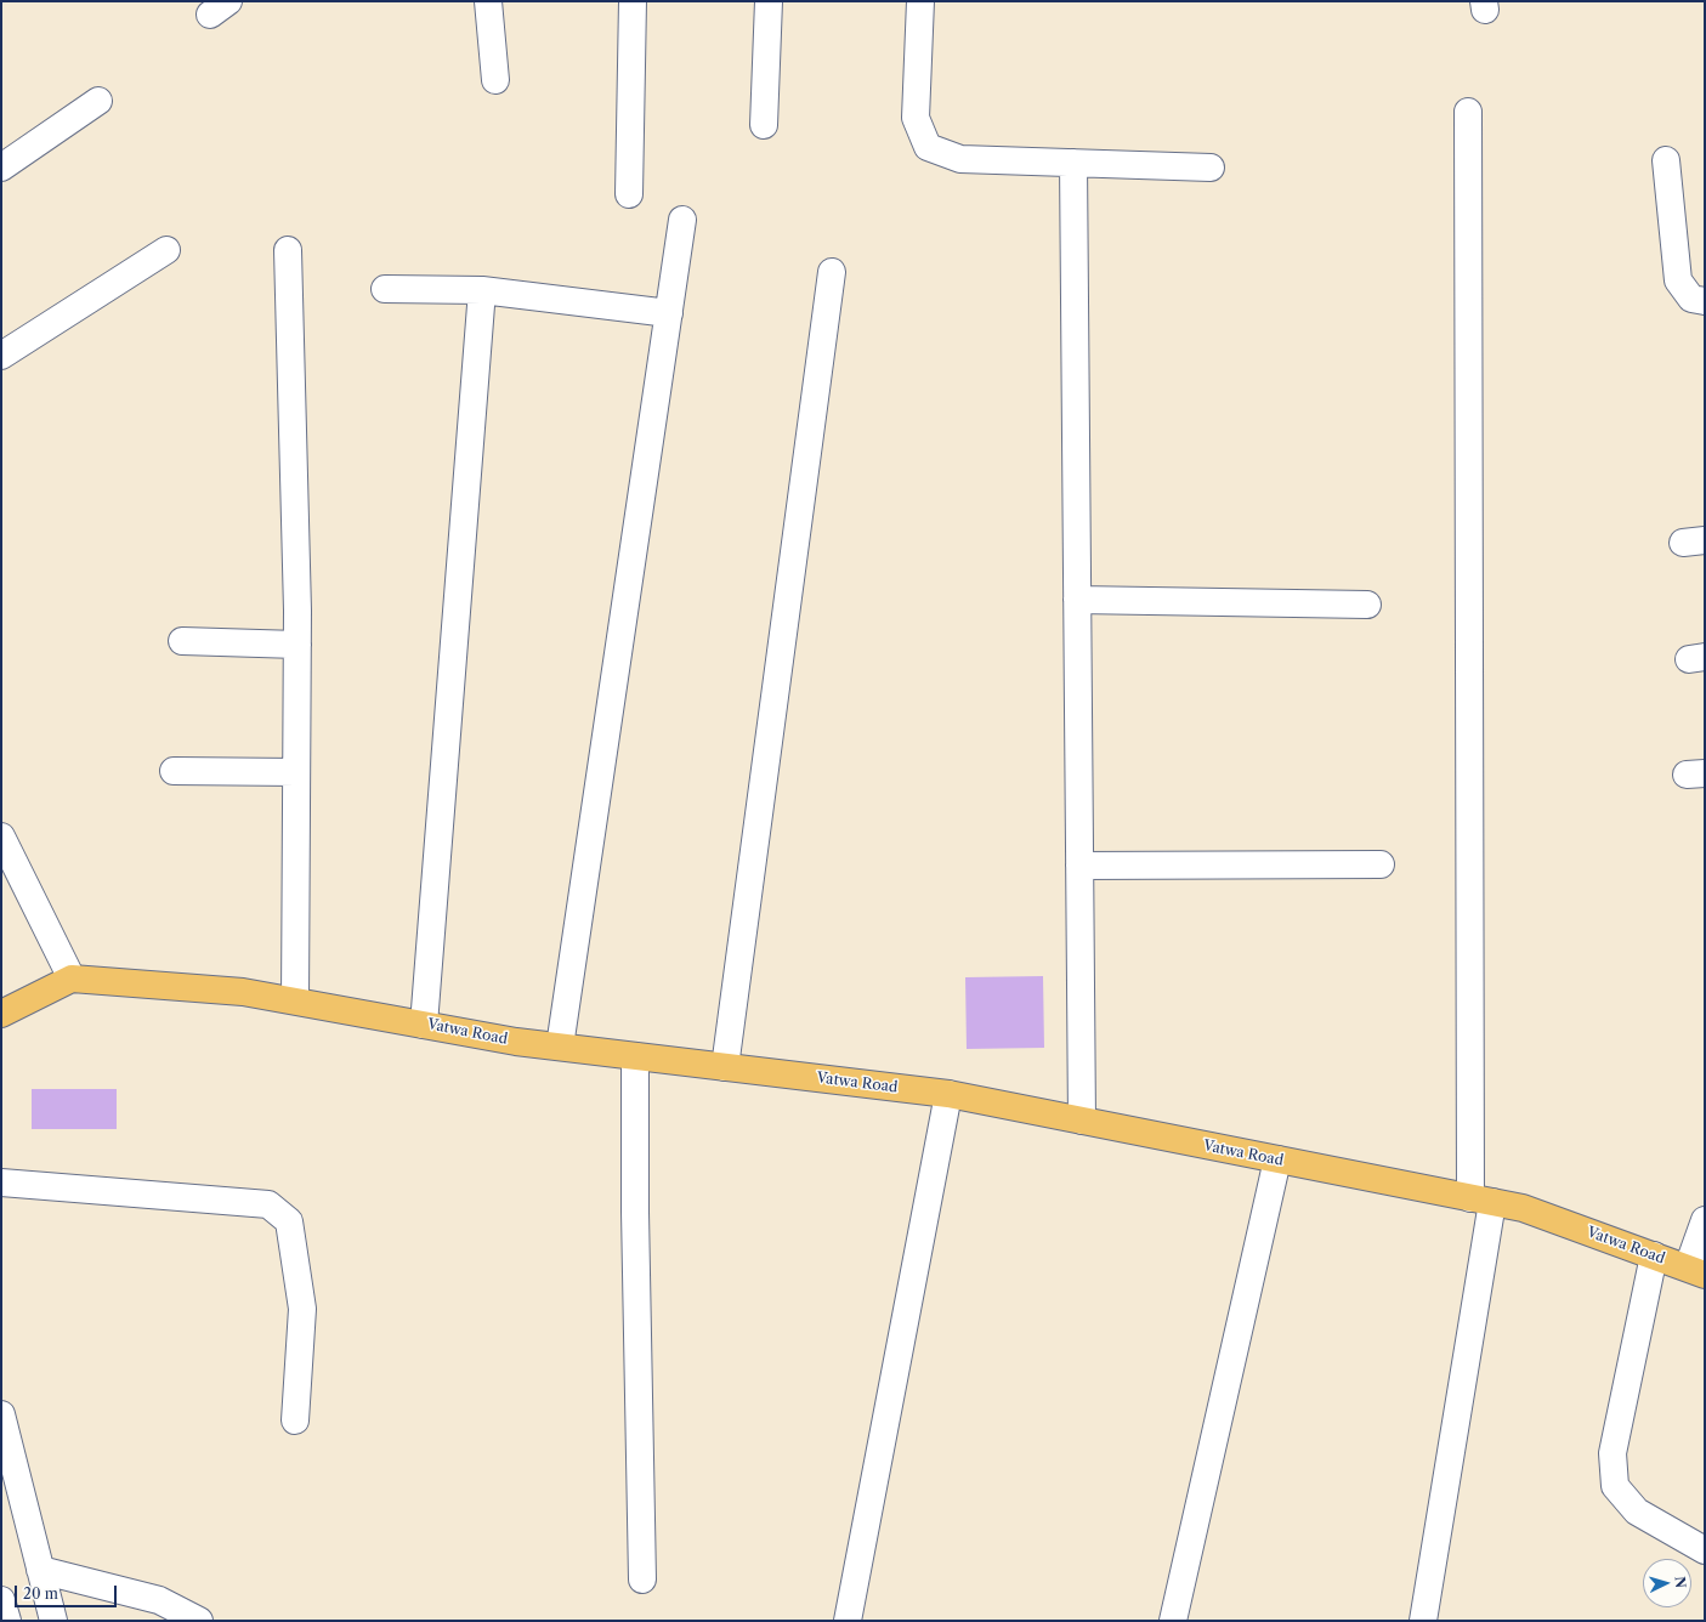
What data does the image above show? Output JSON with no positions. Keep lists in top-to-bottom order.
{
  "streets": {
    "main road": ["Vatwa Road"]
  },
  "scale_bar": "20 m",
  "north": "right"
}
